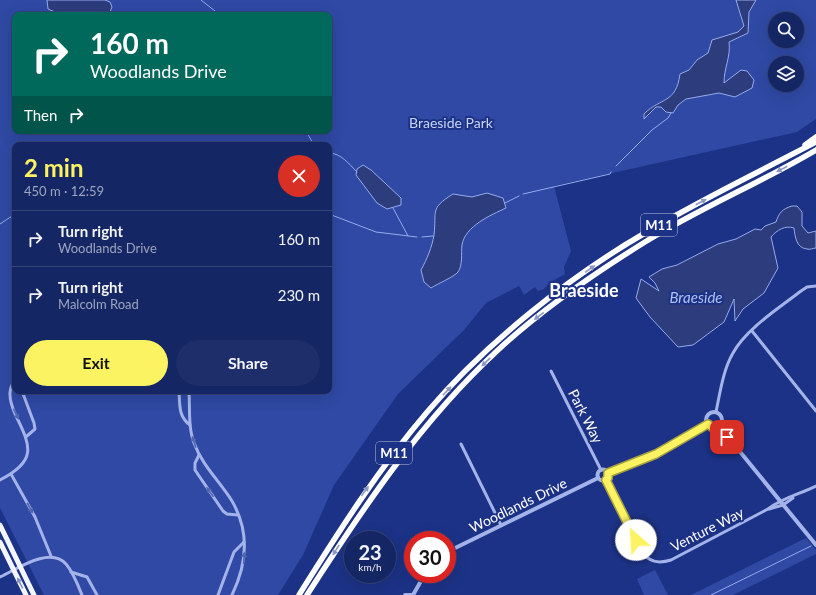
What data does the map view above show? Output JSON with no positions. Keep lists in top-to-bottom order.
{
  "streets": {
    "highway": ["M11"],
    "street": ["Park Way", "Woodlands Drive", "Venture Way"]
  },
  "crossings": [
    ["Park Way", "Woodlands Drive"],
    ["Park Way", "Venture Way"],
    ["Woodlands Drive", "Venture Way"]
  ],
  "districts": ["Braeside"],
  "water": ["Braeside"],
  "parks": ["Braeside Park"],
  "page": {
    "turn": ["160 m", "Woodlands Drive"],
    "then": "Then",
    "heading": ["2 min", "450 m · 12:59"],
    "list": [
      {
        "name": "Turn right",
        "note": "Woodlands Drive",
        "value": "160 m"
      },
      {
        "name": "Turn right",
        "note": "Malcolm Road",
        "value": "230 m"
      }
    ],
    "buttons": ["Exit", "Share"],
    "speed": "23 km/h",
    "limit": "30"
  }
}
